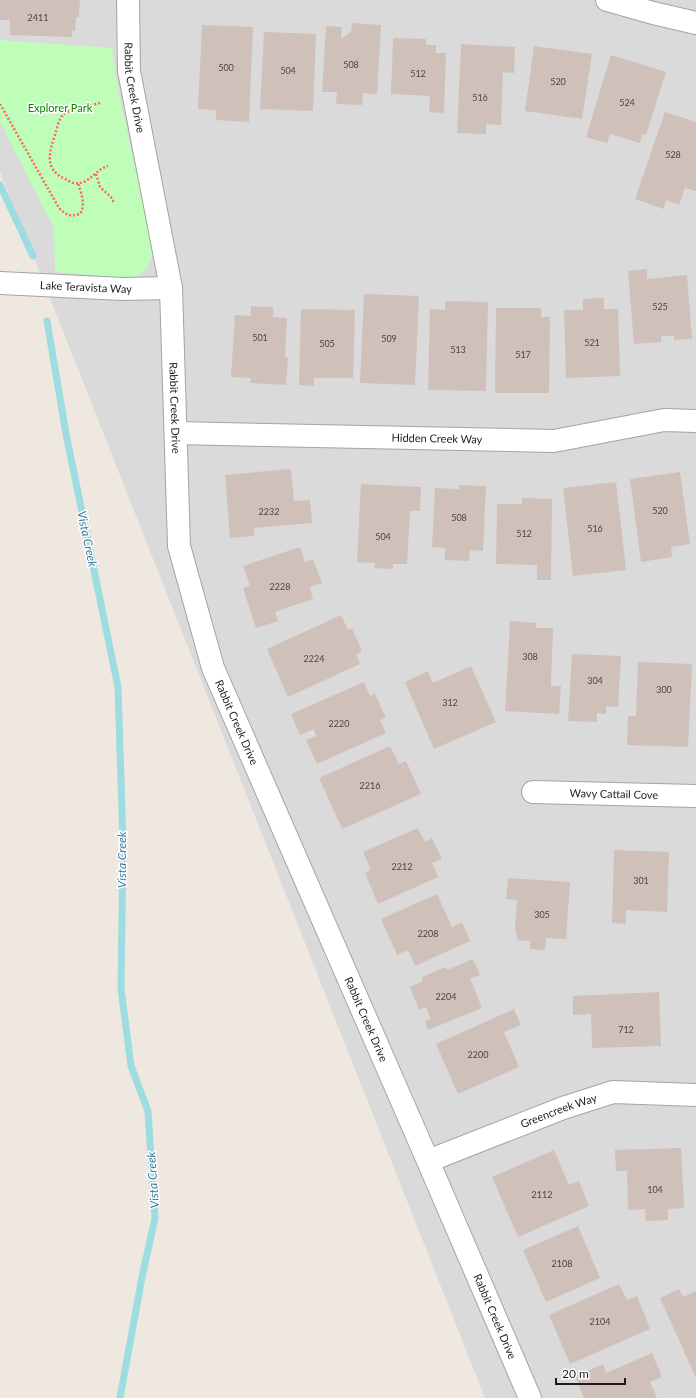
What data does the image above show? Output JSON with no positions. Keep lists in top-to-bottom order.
{
  "streets": {
    "street": [
      "Rabbit Creek Drive",
      "Lake Teravista Way",
      "Hidden Creek Way",
      "Wavy Cattail Cove",
      "Greencreek Way"
    ]
  },
  "crossings": [
    ["Rabbit Creek Drive", "Lake Teravista Way"],
    ["Rabbit Creek Drive", "Hidden Creek Way"],
    ["Rabbit Creek Drive", "Greencreek Way"]
  ],
  "water": ["Vista Creek"],
  "parks": ["Explorer Park"],
  "house_numbers": [
    "2411",
    "508",
    "500",
    "504",
    "512",
    "520",
    "516",
    "524",
    "528",
    "525",
    "501",
    "509",
    "521",
    "505",
    "513",
    "517",
    "520",
    "2232",
    "508",
    "516",
    "512",
    "504",
    "2228",
    "308",
    "2224",
    "304",
    "300",
    "312",
    "2220",
    "2216",
    "2212",
    "301",
    "305",
    "2208",
    "2204",
    "712",
    "2200",
    "104",
    "2112",
    "2108",
    "2104"
  ],
  "scale_bar": "20 m"
}
